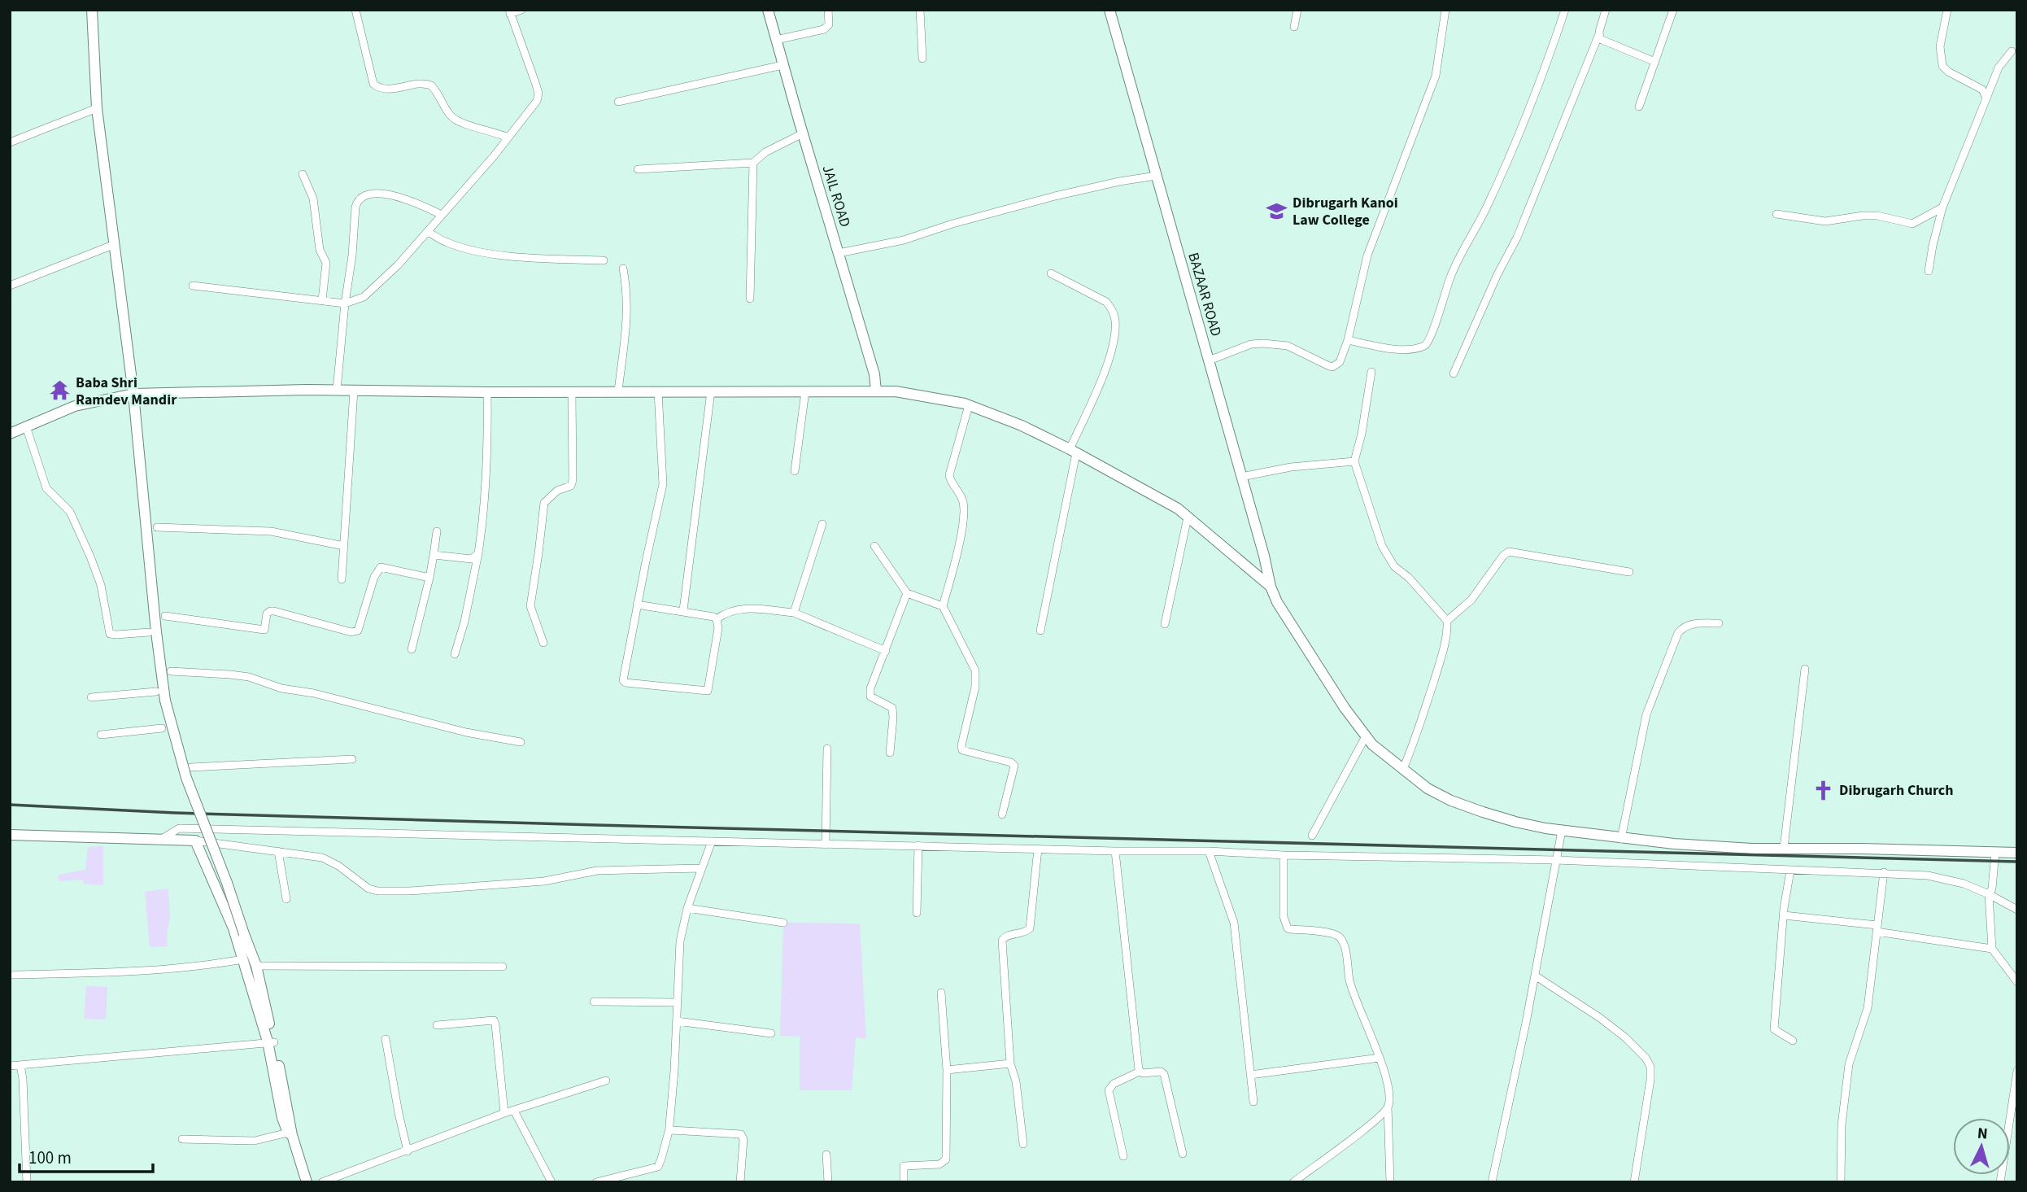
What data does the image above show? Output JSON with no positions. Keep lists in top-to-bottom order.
{
  "streets": {
    "main road": ["JAIL ROAD", "BAZAAR ROAD"]
  },
  "places": {
    "school or university": ["Dibrugarh Kanoi Law College"],
    "temple": ["Baba Shri Ramdev Mandir"],
    "church": ["Dibrugarh Church"]
  },
  "scale_bar": "100 m",
  "north": "top"
}
